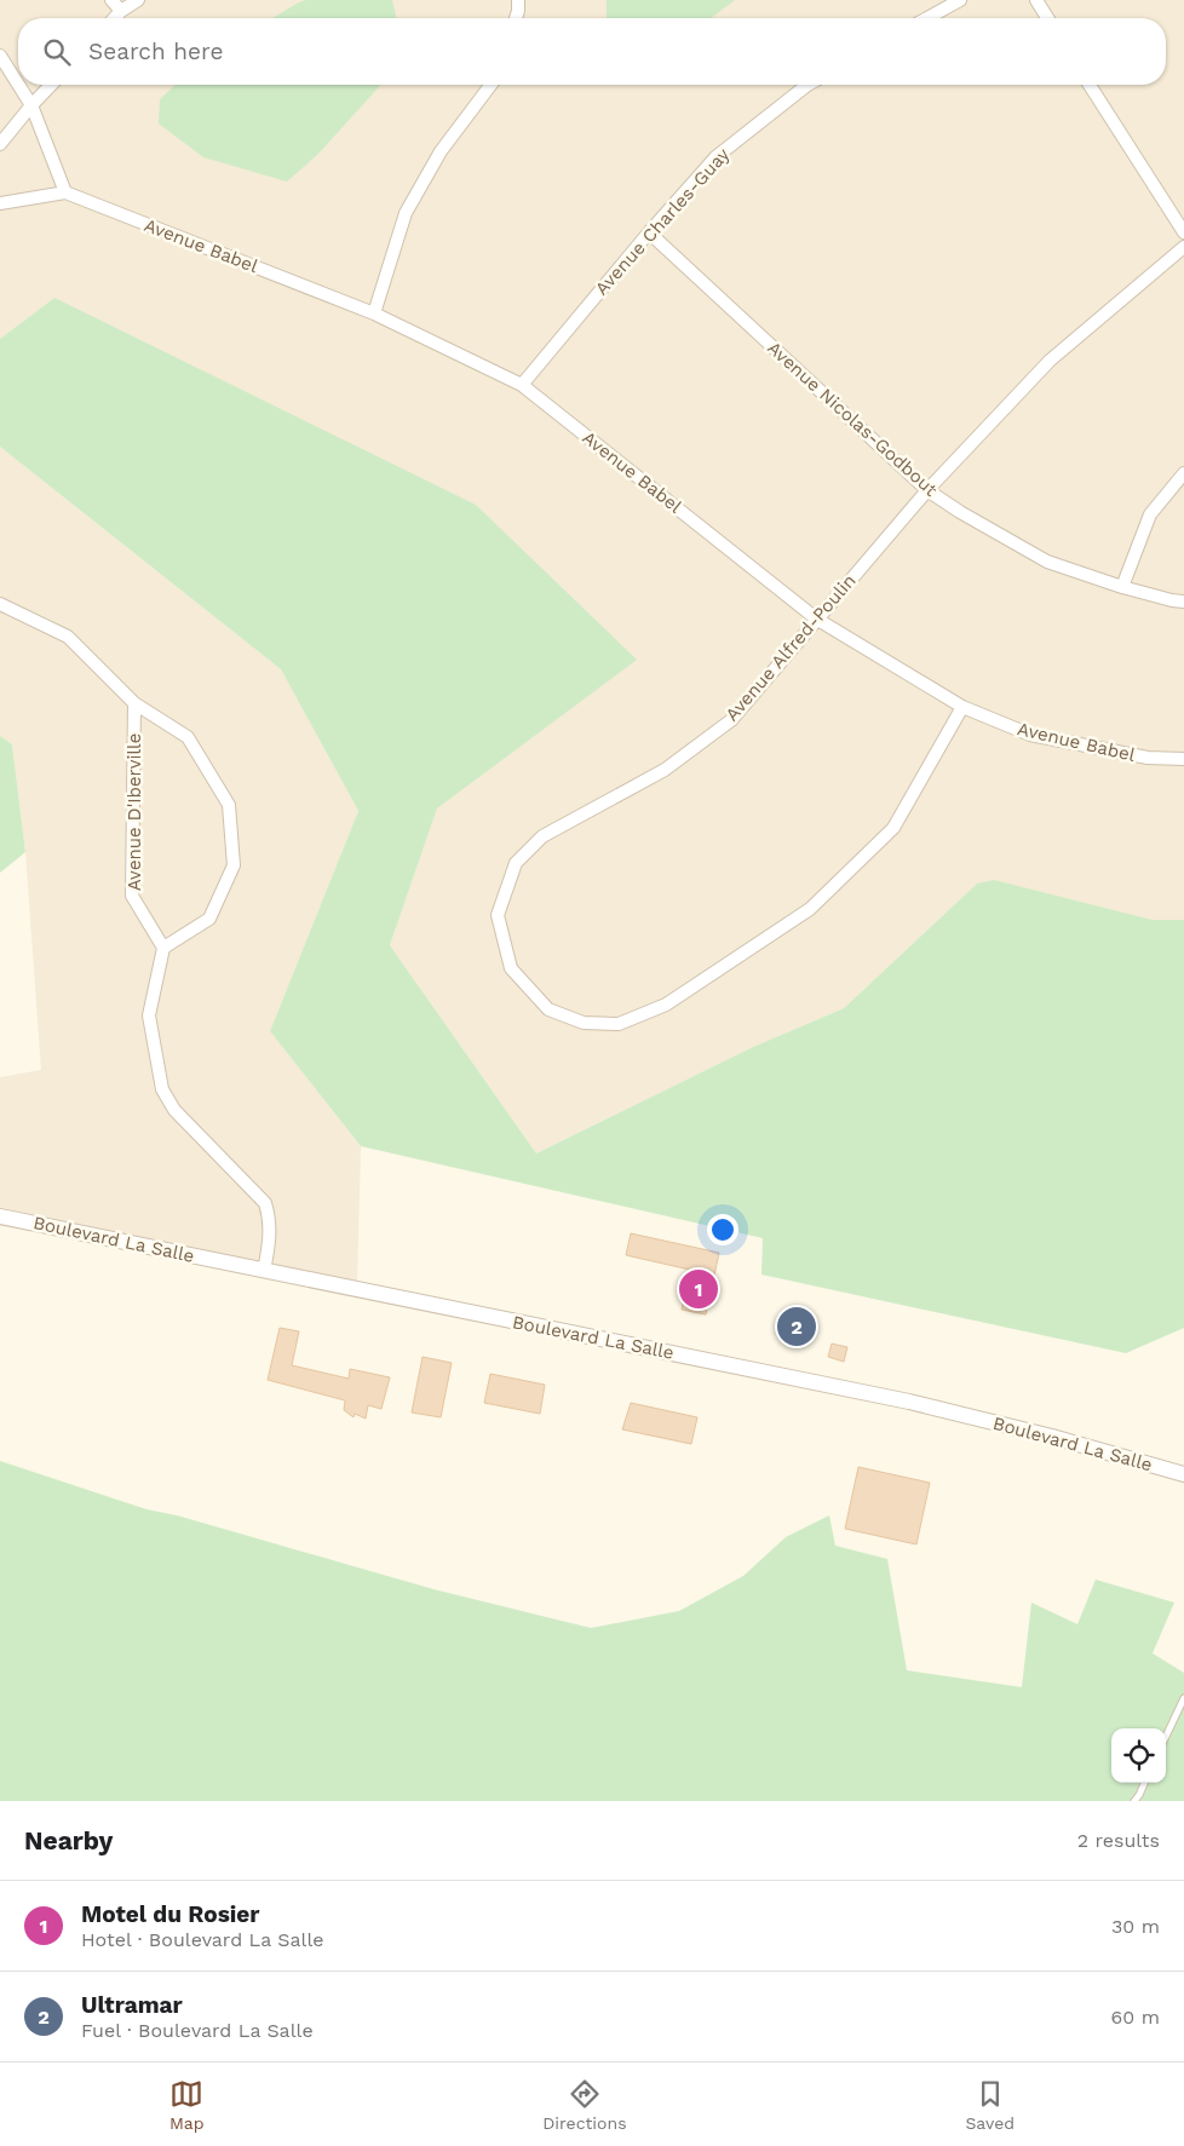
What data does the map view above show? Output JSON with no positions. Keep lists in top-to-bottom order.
{
  "streets": {
    "street": [
      "Avenue Charles-Guay",
      "Avenue Babel",
      "Avenue Nicolas-Godbout",
      "Avenue Alfred-Poulin",
      "Avenue D'Iberville",
      "Boulevard La Salle"
    ]
  },
  "crossings": [
    ["Avenue Charles-Guay", "Avenue Babel"],
    ["Avenue Charles-Guay", "Avenue Nicolas-Godbout"],
    ["Avenue Babel", "Avenue Alfred-Poulin"],
    ["Avenue Nicolas-Godbout", "Avenue Alfred-Poulin"]
  ],
  "page": {
    "search": "Search here",
    "pins": ["1", "2"],
    "heading": ["Nearby", "2 results"],
    "list": [
      {
        "mark": "1",
        "name": "Motel du Rosier",
        "note": "Hotel · Boulevard La Salle",
        "value": "30 m"
      },
      {
        "mark": "2",
        "name": "Ultramar",
        "note": "Fuel · Boulevard La Salle",
        "value": "60 m"
      }
    ],
    "nav": ["Map", "Directions", "Saved"]
  }
}
